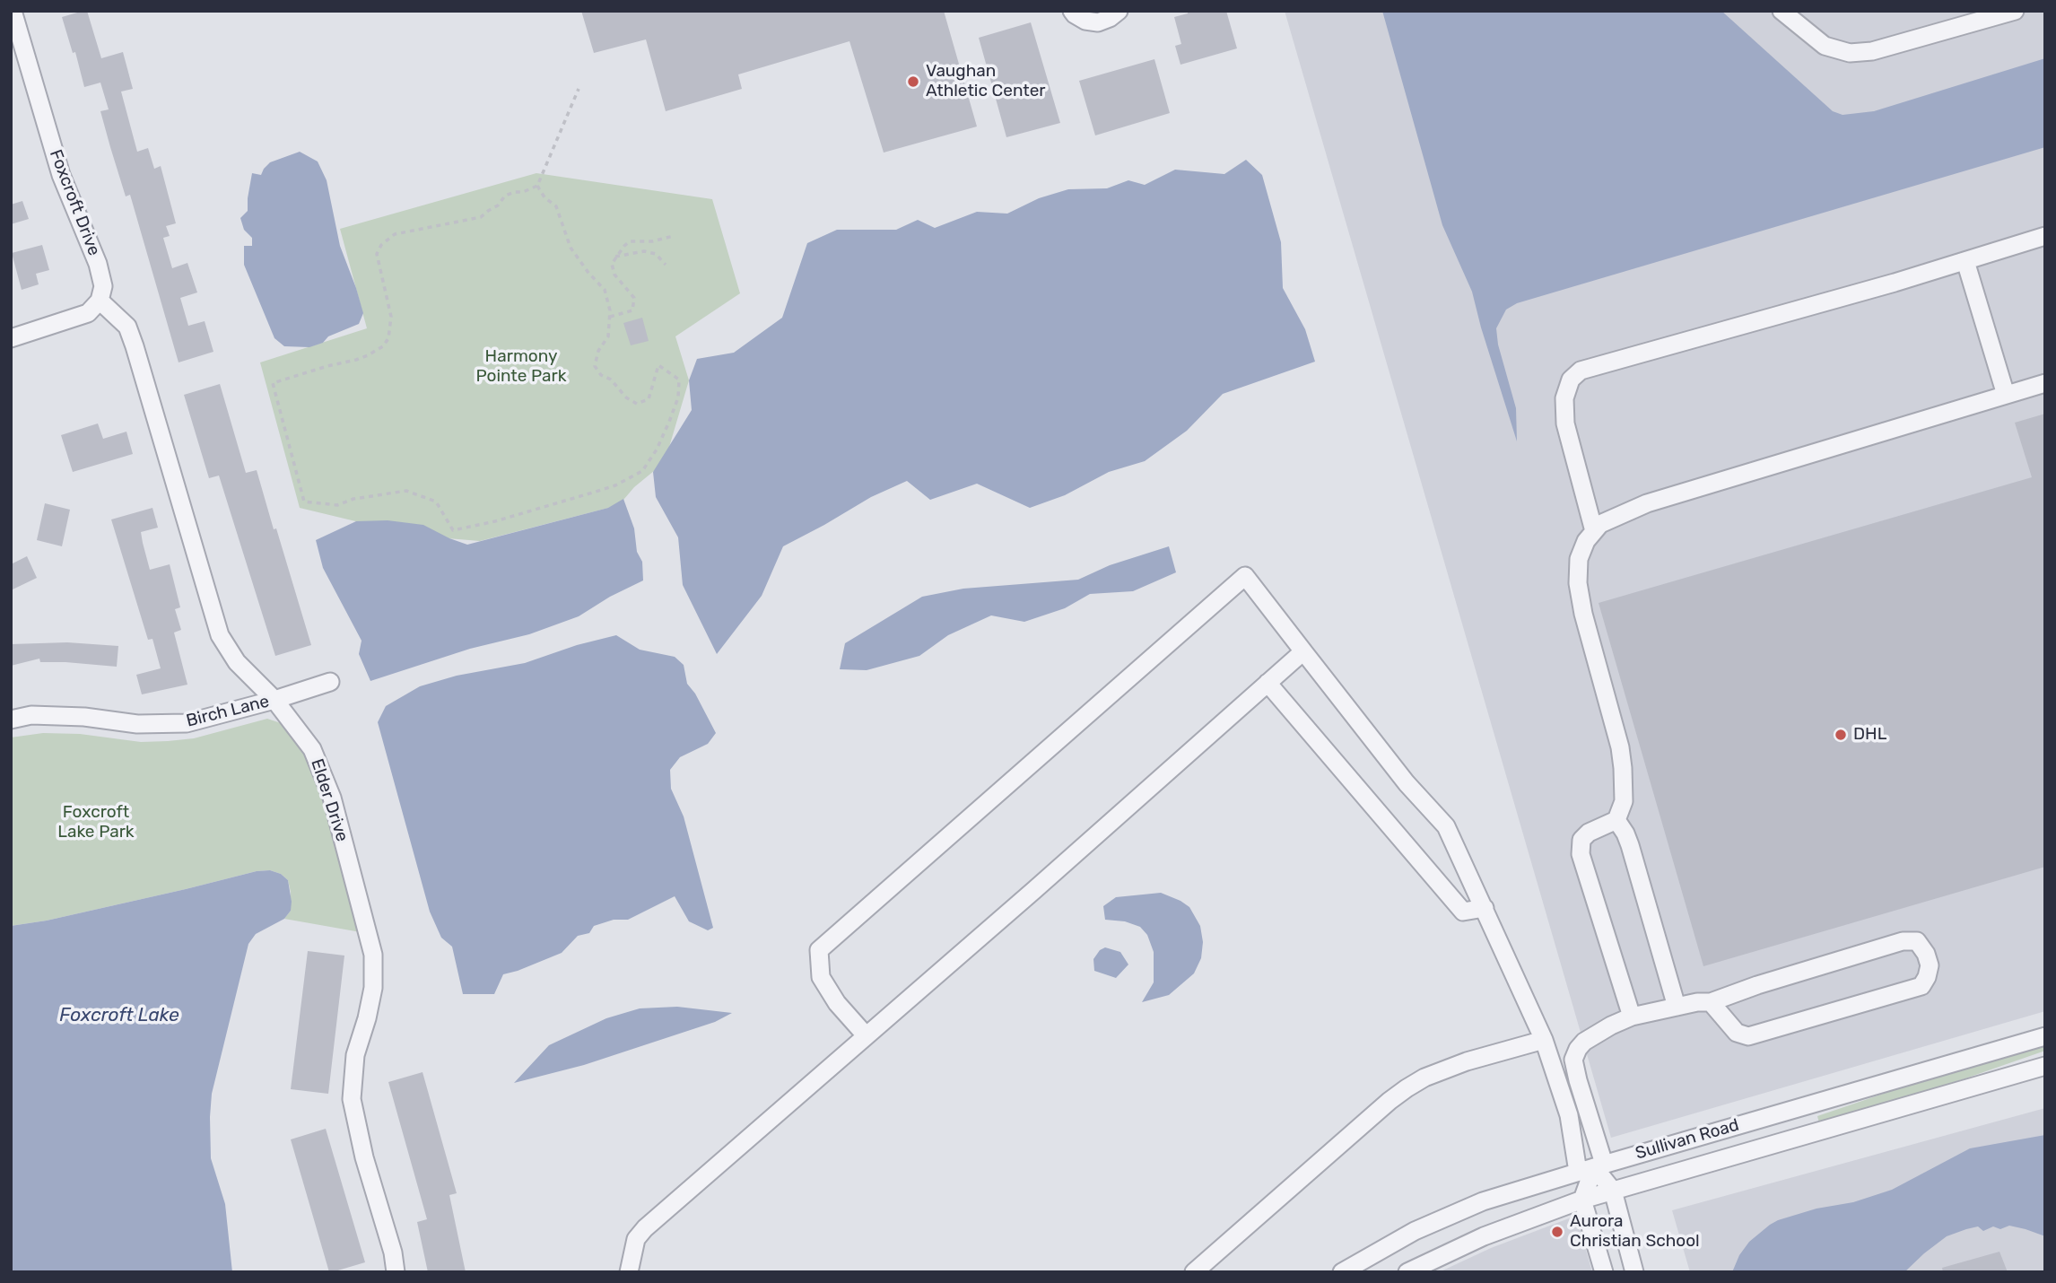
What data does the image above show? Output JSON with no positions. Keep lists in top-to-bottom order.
{
  "streets": {
    "street": [
      "Foxcroft Drive",
      "Birch Lane",
      "Elder Drive",
      "Sullivan Road"
    ]
  },
  "crossings": [
    ["Foxcroft Drive", "Elder Drive"],
    ["Birch Lane", "Elder Drive"]
  ],
  "water": ["Foxcroft Lake"],
  "parks": ["Harmony Pointe Park", "Foxcroft Lake Park"],
  "places": ["Vaughan Athletic Center", "DHL", "Aurora Christian School"]
}
